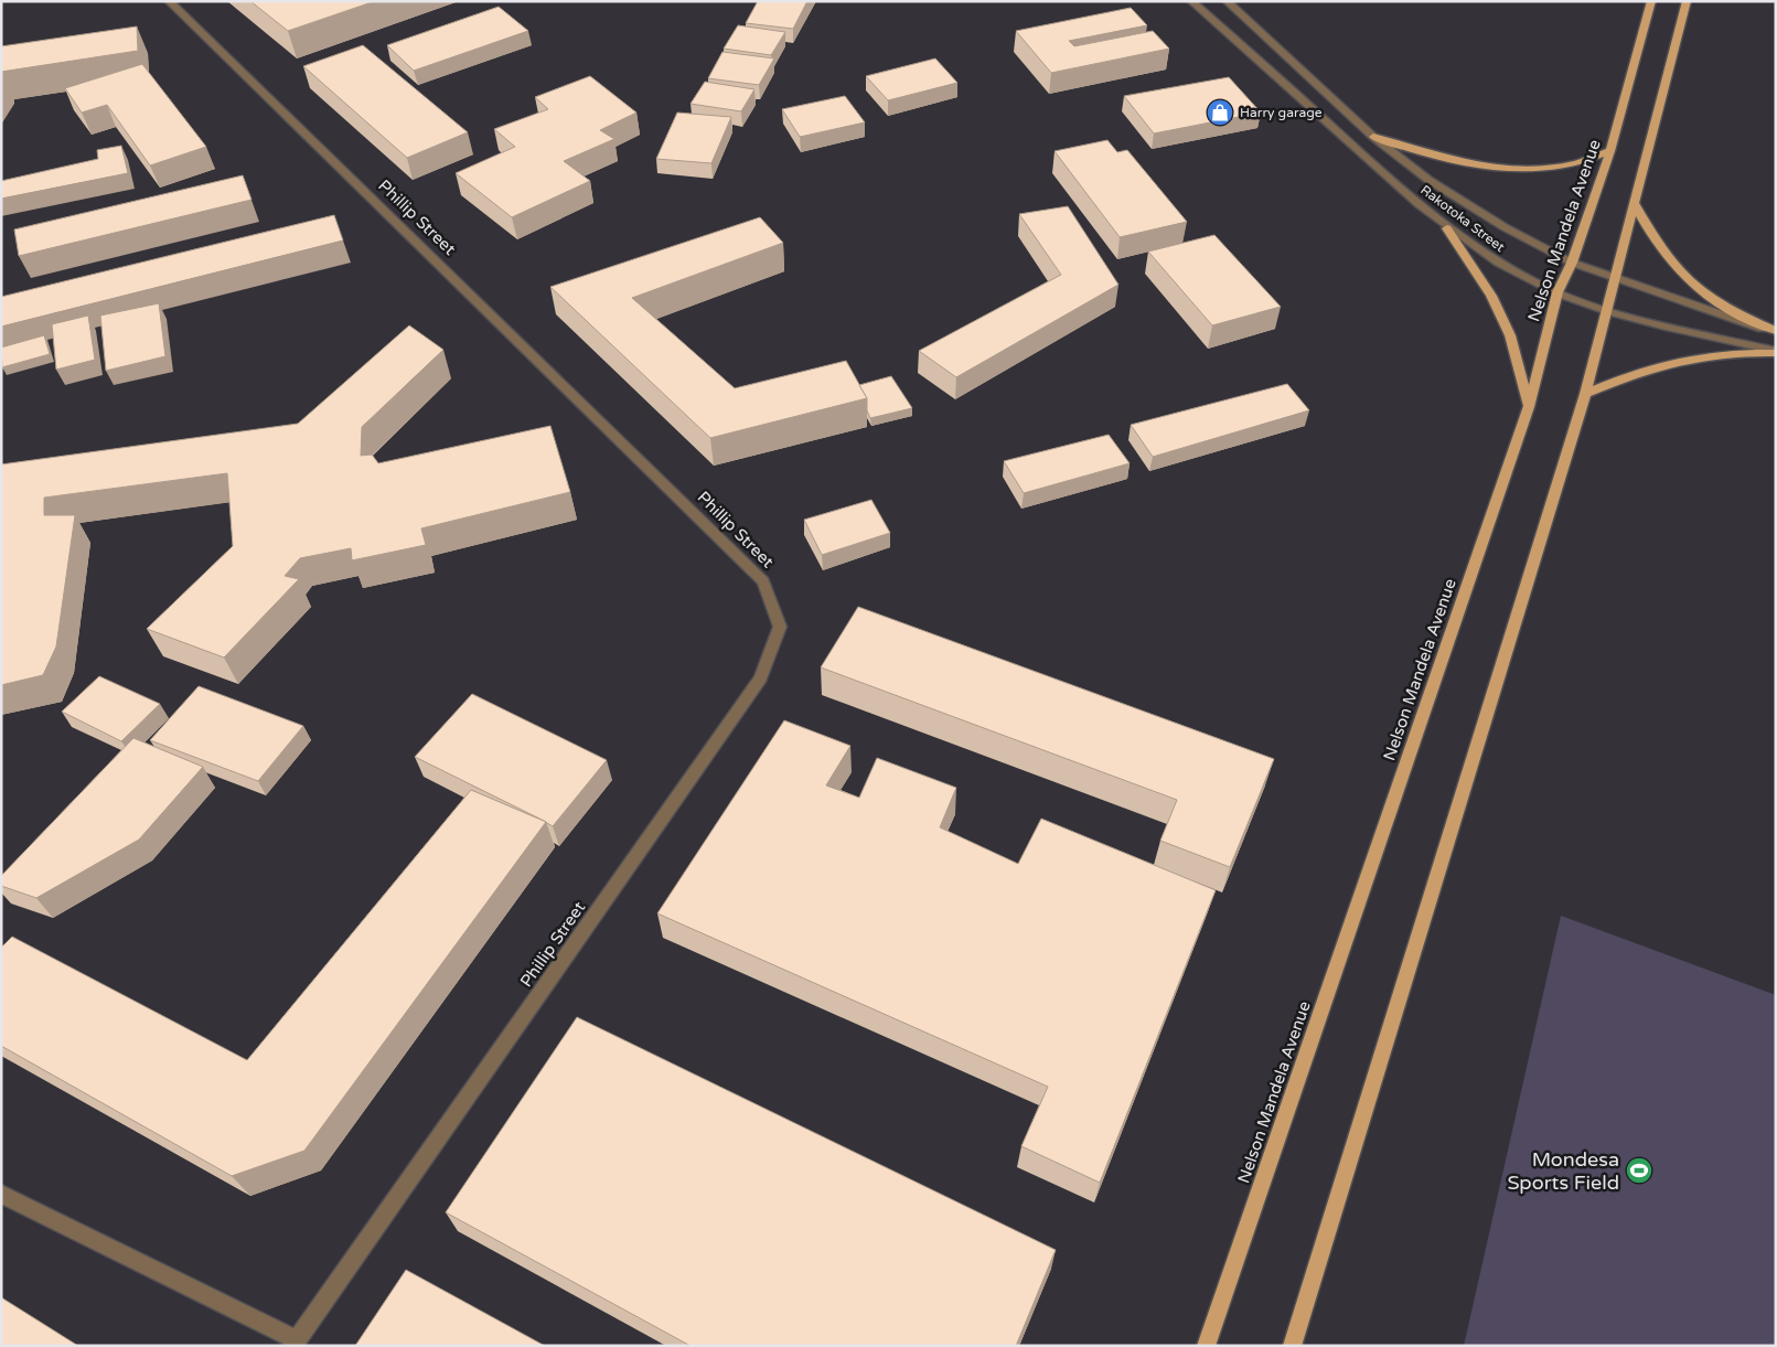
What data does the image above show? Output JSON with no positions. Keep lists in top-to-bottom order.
{
  "streets": {
    "main road": ["Nelson Mandela Avenue"],
    "street": ["Phillip Street", "Rakotoka Street"]
  },
  "crossings": [
    ["Rakotoka Street", "Nelson Mandela Avenue"]
  ],
  "places": {
    "shop": ["Harry garage"],
    "sports": ["Mondesa Sports Field"]
  }
}
